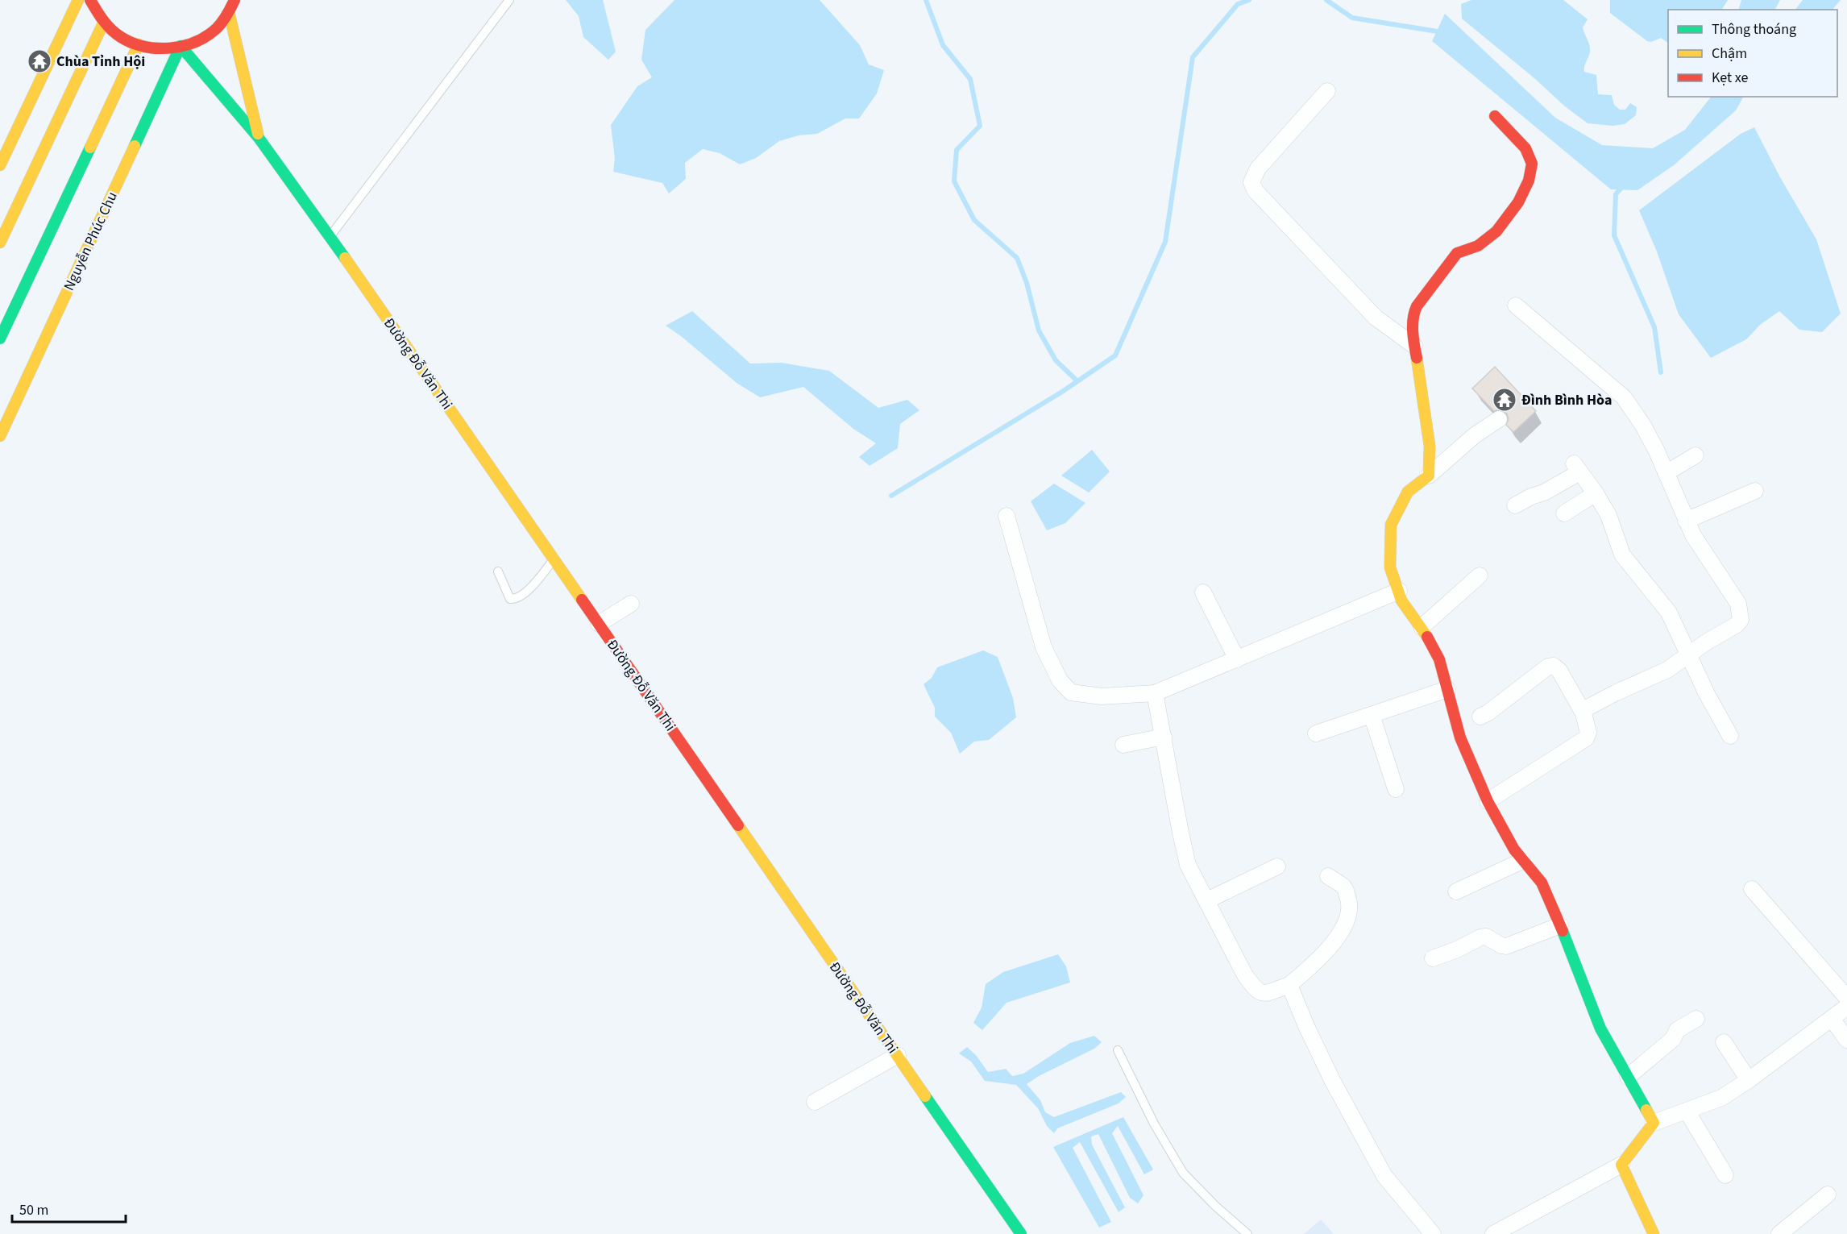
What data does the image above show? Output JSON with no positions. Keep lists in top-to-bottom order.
{
  "streets": {
    "street": ["Nguyễn Phúc Chu", "Đường Đỗ Văn Thi"]
  },
  "crossings": [
    ["Nguyễn Phúc Chu", "Đường Đỗ Văn Thi"]
  ],
  "places": {
    "temple": ["Chùa Tỉnh Hội", "Đình Bình Hòa"]
  },
  "legend": ["Thông thoáng", "Chậm", "Kẹt xe"],
  "scale_bar": "50 m"
}
